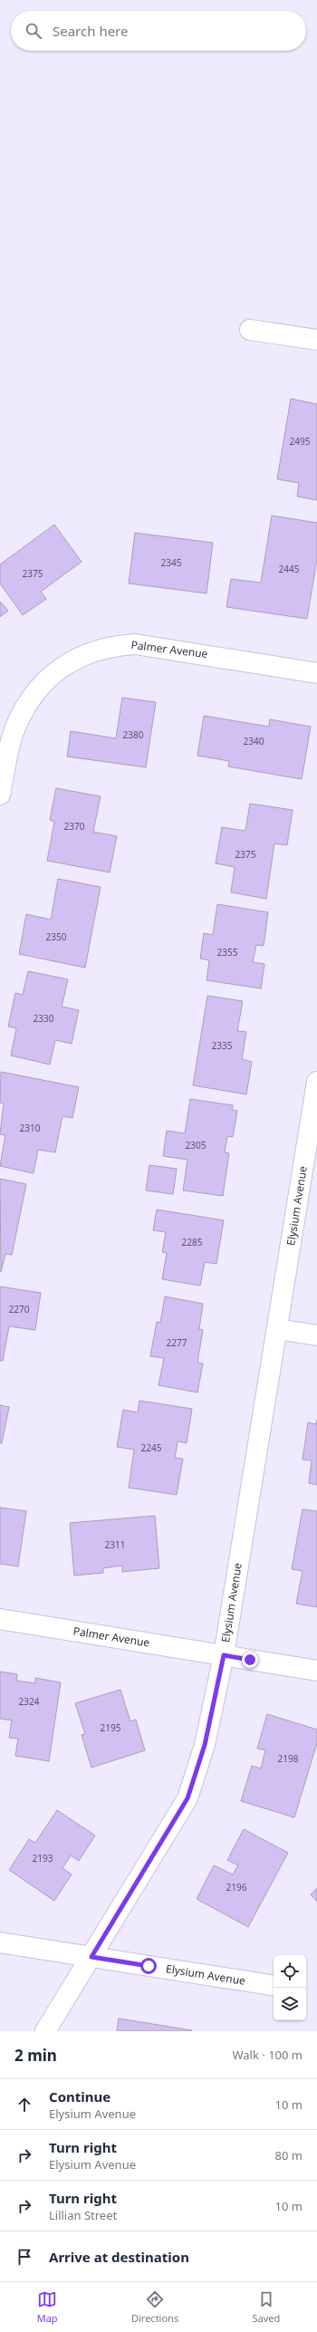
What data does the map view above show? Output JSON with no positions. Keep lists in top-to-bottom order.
{
  "streets": {
    "street": ["Palmer Avenue", "Elysium Avenue"]
  },
  "crossings": [
    ["Palmer Avenue", "Elysium Avenue"]
  ],
  "house_numbers": [
    "2495",
    "2345",
    "2445",
    "2375",
    "2380",
    "2340",
    "2370",
    "2375",
    "2350",
    "2355",
    "2330",
    "2335",
    "2310",
    "2305",
    "2285",
    "2270",
    "2277",
    "2245",
    "2311",
    "2324",
    "2195",
    "2198",
    "2193",
    "2196"
  ],
  "page": {
    "search": "Search here",
    "heading": ["2 min", "Walk · 100 m"],
    "list": [
      ["Continue", "Elysium Avenue", "10 m"],
      ["Turn right", "Elysium Avenue", "80 m"],
      ["Turn right", "Lillian Street", "10 m"],
      "Arrive at destination"
    ],
    "nav": ["Map", "Directions", "Saved"]
  }
}
